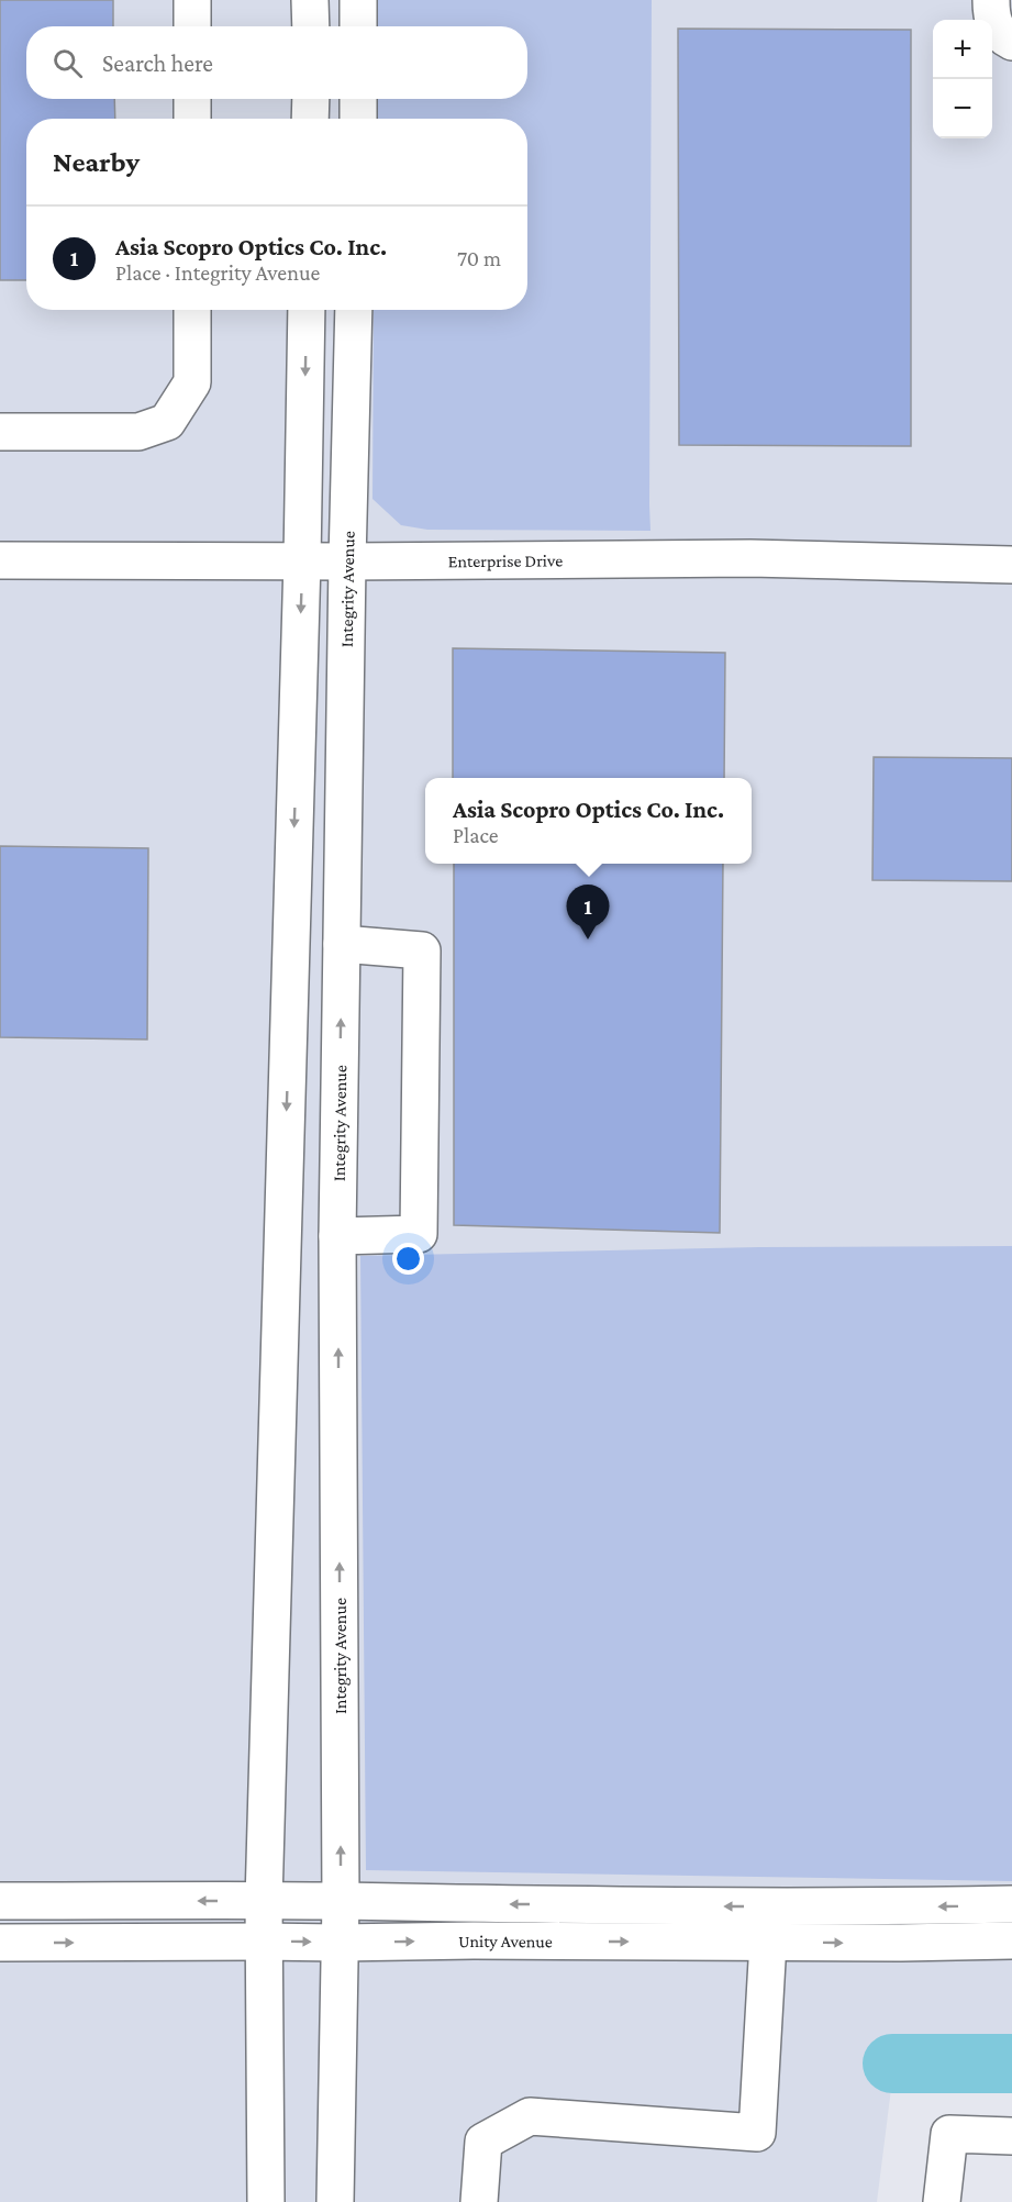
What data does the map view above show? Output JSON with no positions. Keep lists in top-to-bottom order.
{
  "streets": {
    "street": ["Enterprise Drive", "Integrity Avenue", "Unity Avenue"]
  },
  "crossings": [
    ["Enterprise Drive", "Integrity Avenue"],
    ["Integrity Avenue", "Unity Avenue"]
  ],
  "page": {
    "map_buttons": ["+", "−"],
    "search": "Search here",
    "heading": "Nearby",
    "list": [
      {
        "mark": "1",
        "name": "Asia Scopro Optics Co. Inc.",
        "note": "Place · Integrity Avenue",
        "value": "70 m"
      }
    ],
    "popup": ["Asia Scopro Optics Co. Inc.", "Place"],
    "pins": "1"
  }
}
